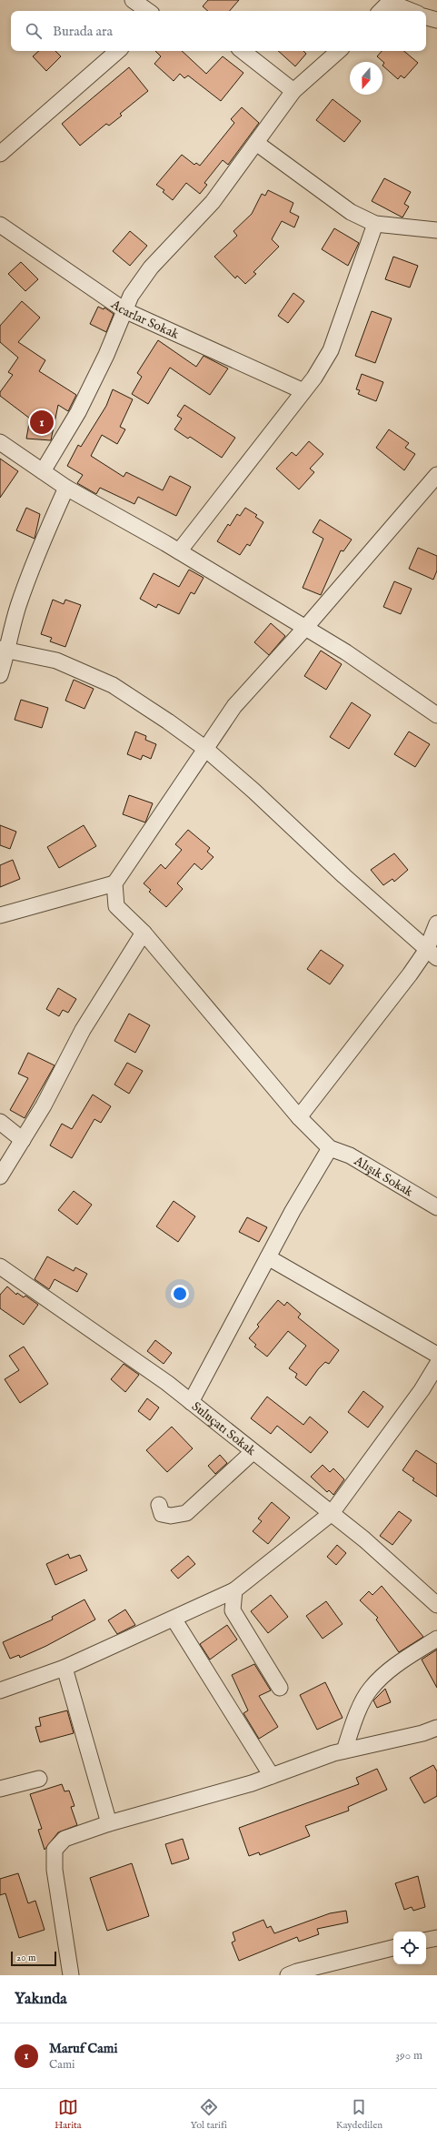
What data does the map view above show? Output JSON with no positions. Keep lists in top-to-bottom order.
{
  "streets": {
    "street": ["Acarlar Sokak", "Alışık Sokak", "Suluçatı Sokak"]
  },
  "scale_bar": "20 m",
  "north": "bottom",
  "page": {
    "search": "Burada ara",
    "pins": "1",
    "scale": "20 m",
    "heading": "Yakında",
    "list": [
      {
        "mark": "1",
        "name": "Maruf Cami",
        "note": "Cami",
        "value": "390 m"
      }
    ],
    "nav": ["Harita", "Yol tarifi", "Kaydedilen"]
  }
}
